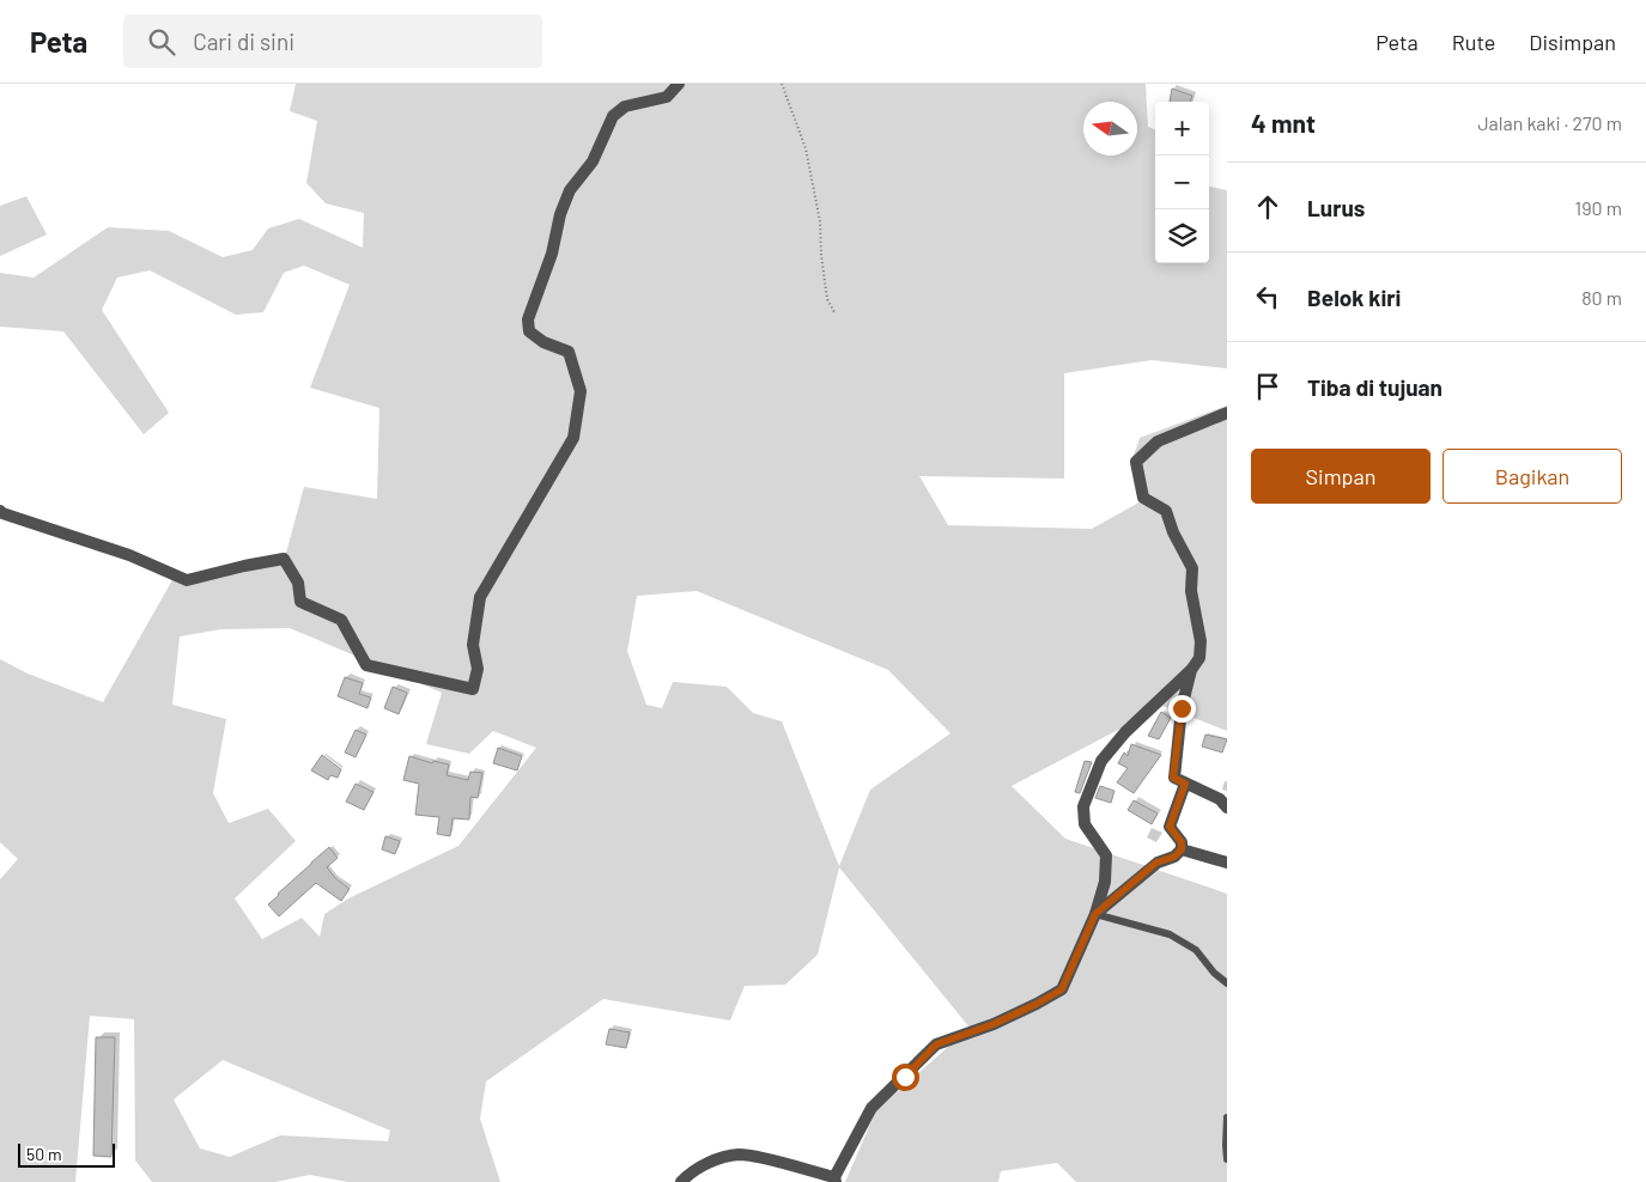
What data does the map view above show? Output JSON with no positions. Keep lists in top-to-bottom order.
{
  "scale_bar": "50 m",
  "north": "left",
  "page": {
    "header": "Peta",
    "search": "Cari di sini",
    "nav": ["Peta", "Rute", "Disimpan"],
    "heading": ["4 mnt", "Jalan kaki · 270 m"],
    "map_buttons": ["+", "−"],
    "list": [
      ["Lurus", "190 m"],
      ["Belok kiri", "80 m"],
      "Tiba di tujuan"
    ],
    "buttons": ["Simpan", "Bagikan"],
    "scale": "50 m"
  }
}
